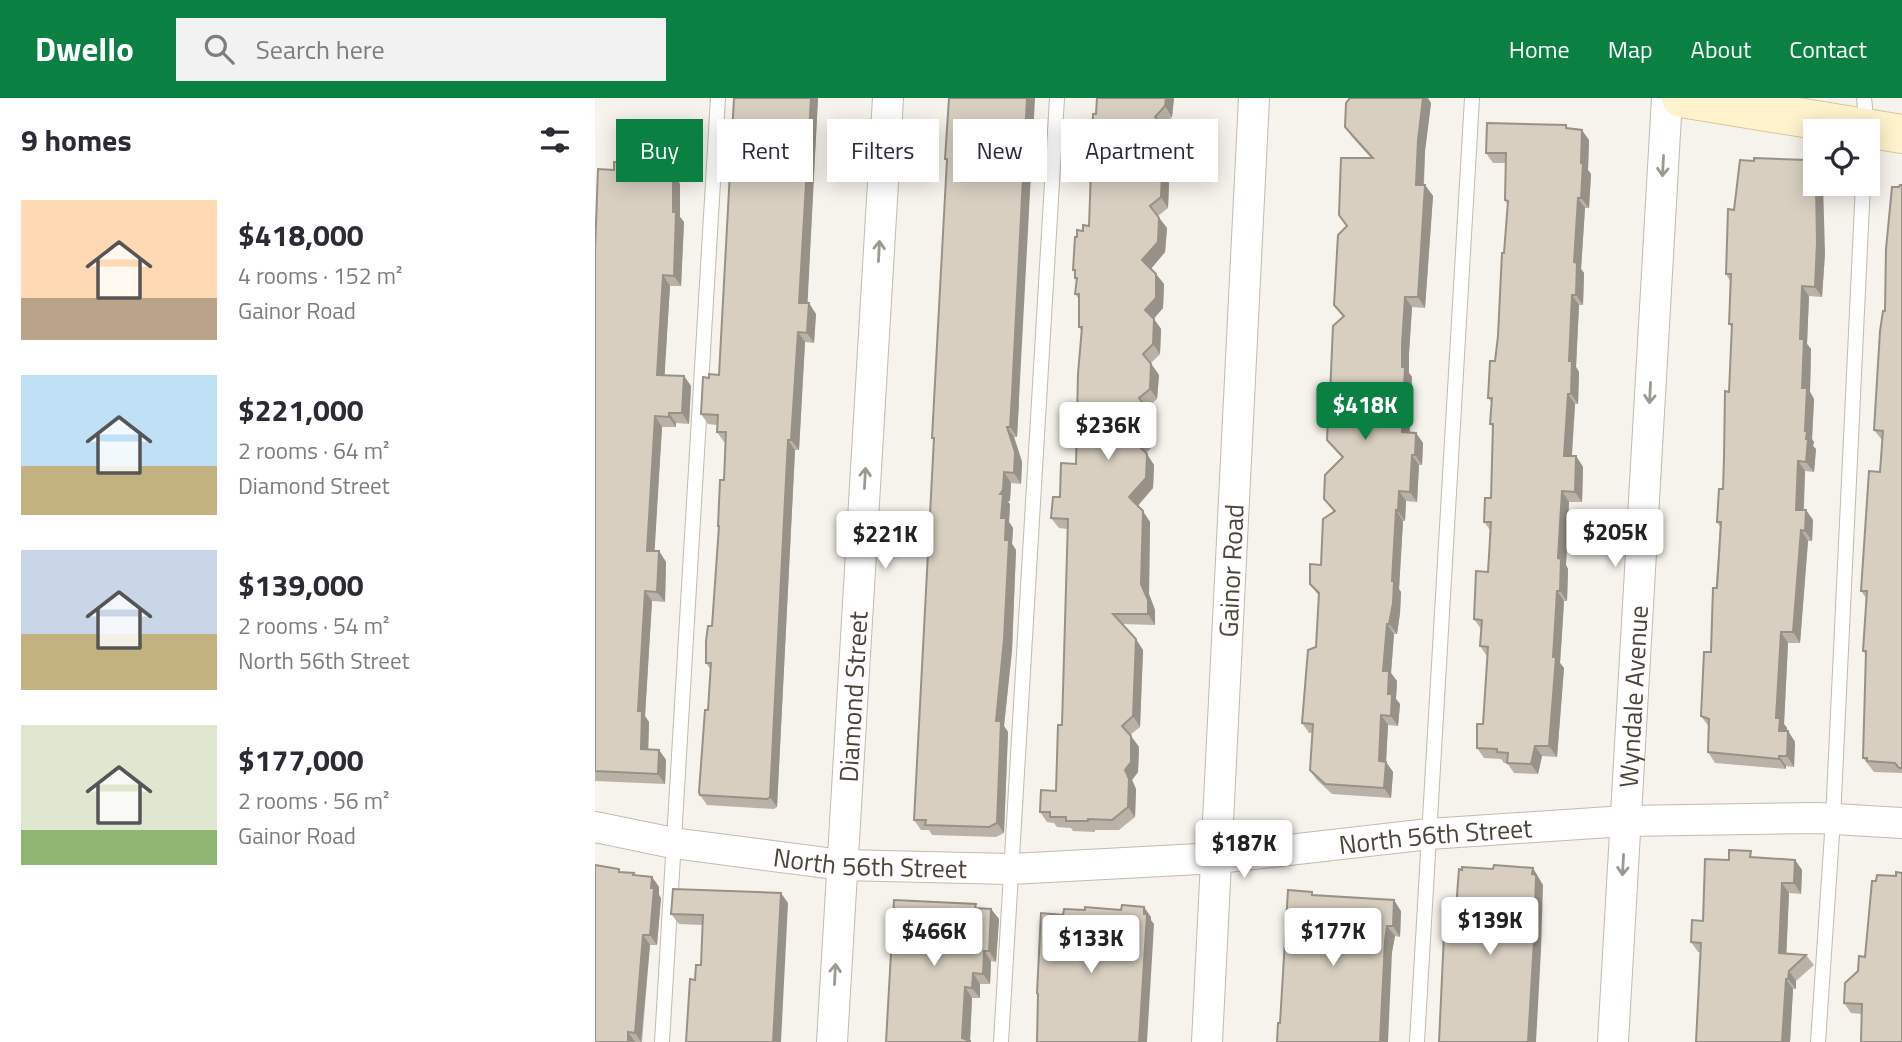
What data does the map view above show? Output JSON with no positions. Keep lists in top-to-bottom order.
{
  "streets": {
    "street": [
      "Gainor Road",
      "Diamond Street",
      "Wyndale Avenue",
      "North 56th Street"
    ]
  },
  "crossings": [
    ["Gainor Road", "North 56th Street"],
    ["Diamond Street", "North 56th Street"],
    ["Wyndale Avenue", "North 56th Street"]
  ],
  "one_way": ["Diamond Street", "Wyndale Avenue"],
  "page": {
    "header": "Dwello",
    "search": "Search here",
    "nav": [
      "Home",
      "Map",
      "About",
      "Contact"
    ],
    "heading": "9 homes",
    "chip": [
      "Buy",
      "Rent",
      "Filters",
      "New",
      "Apartment"
    ],
    "list": [
      {
        "name": "$418,000",
        "note": "4 rooms · 152 m² · Gainor Road"
      },
      {
        "name": "$221,000",
        "note": "2 rooms · 64 m² · Diamond Street"
      },
      {
        "name": "$139,000",
        "note": "2 rooms · 54 m² · North 56th Street"
      },
      {
        "name": "$177,000",
        "note": "2 rooms · 56 m² · Gainor Road"
      }
    ],
    "price": [
      "$418K",
      "$236K",
      "$205K",
      "$221K",
      "$187K",
      "$139K",
      "$466K",
      "$177K",
      "$133K"
    ]
  }
}
